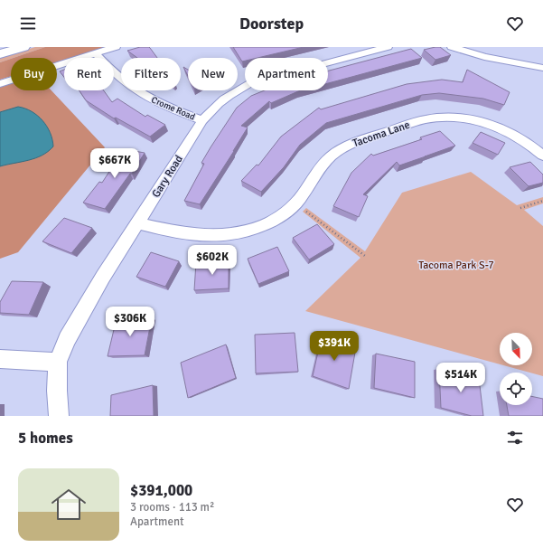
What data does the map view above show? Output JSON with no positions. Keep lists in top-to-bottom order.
{
  "streets": {
    "street": ["Crome Road", "Tacoma Lane", "Gary Road"]
  },
  "crossings": [
    ["Crome Road", "Gary Road"],
    ["Tacoma Lane", "Gary Road"]
  ],
  "parks": ["Tacoma Park S-7"],
  "north": "bottom right",
  "page": {
    "header": "Doorstep",
    "chip": [
      "Buy",
      "Rent",
      "Filters",
      "New",
      "Apartment"
    ],
    "price": [
      "$667K",
      "$602K",
      "$306K",
      "$391K",
      "$514K"
    ],
    "heading": "5 homes",
    "list": [
      {
        "name": "$391,000",
        "note": "3 rooms · 113 m² · Apartment"
      }
    ]
  }
}
